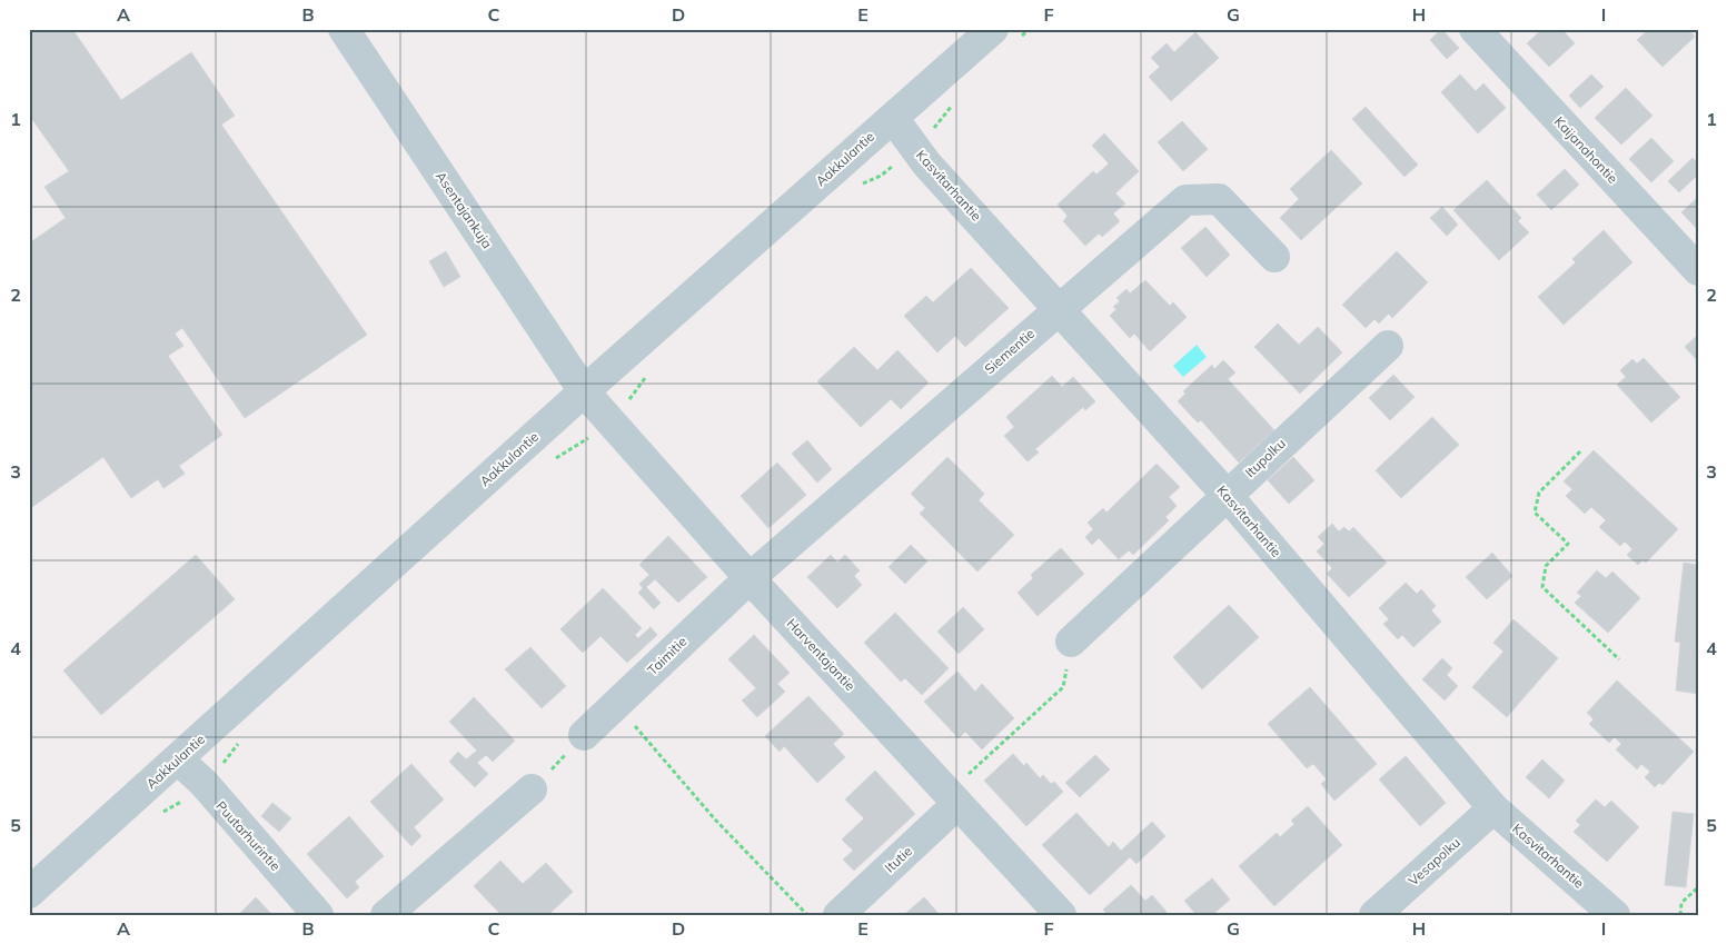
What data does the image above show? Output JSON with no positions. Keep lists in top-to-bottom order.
{
  "streets": {
    "street": [
      "Kaijanahontie",
      "Aakkulantie",
      "Kasvitarhantie",
      "Asentajankuja",
      "Siementie",
      "Itupolku",
      "Harventajantie",
      "Taimitie",
      "Puutarhurintie",
      "Itutie",
      "Vesapolku"
    ]
  },
  "crossings": [
    ["Aakkulantie", "Kasvitarhantie"],
    ["Aakkulantie", "Asentajankuja"],
    ["Aakkulantie", "Harventajantie"],
    ["Aakkulantie", "Puutarhurintie"],
    ["Kasvitarhantie", "Siementie"],
    ["Kasvitarhantie", "Itupolku"],
    ["Kasvitarhantie", "Vesapolku"],
    ["Asentajankuja", "Harventajantie"],
    ["Siementie", "Harventajantie"],
    ["Siementie", "Taimitie"],
    ["Harventajantie", "Taimitie"],
    ["Harventajantie", "Itutie"]
  ],
  "grid": {
    "columns": [
      "A",
      "B",
      "C",
      "D",
      "E",
      "F",
      "G",
      "H",
      "I"
    ],
    "rows": [
      "1",
      "2",
      "3",
      "4",
      "5"
    ]
  }
}
